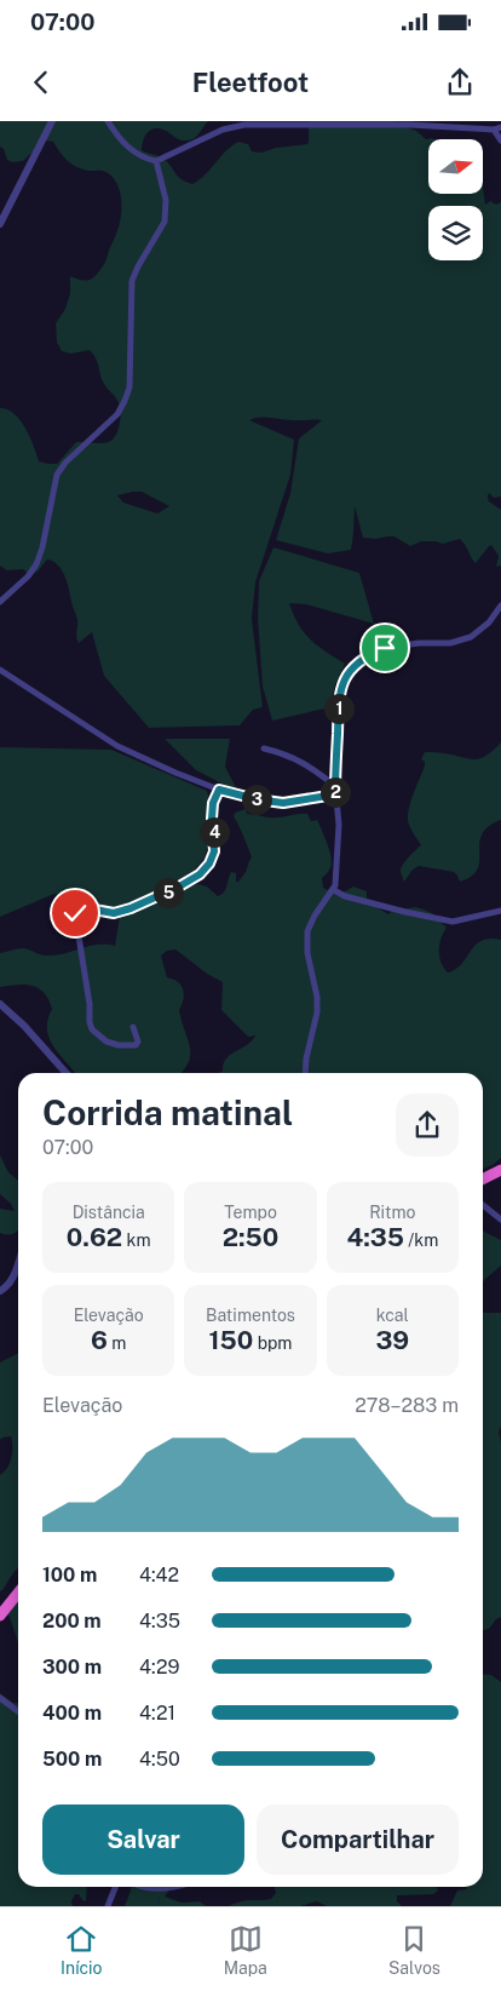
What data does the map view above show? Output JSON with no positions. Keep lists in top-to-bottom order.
{
  "north": "right",
  "page": {
    "status": "07:00",
    "header": "Fleetfoot",
    "pins": [
      "1",
      "2",
      "3",
      "4",
      "5"
    ],
    "heading": ["Corrida matinal", "07:00"],
    "stats": [
      ["Distância", "0.62 km"],
      ["Tempo", "2:50"],
      ["Ritmo", "4:35 /km"],
      ["Elevação", "6 m"],
      ["Batimentos", "150 bpm"],
      ["kcal", "39"]
    ],
    "chart": ["Elevação", "278–283 m"],
    "list": [
      {
        "name": "100 m",
        "note": "4:42"
      },
      {
        "name": "200 m",
        "note": "4:35"
      },
      {
        "name": "300 m",
        "note": "4:29"
      },
      {
        "name": "400 m",
        "note": "4:21"
      },
      {
        "name": "500 m",
        "note": "4:50"
      }
    ],
    "buttons": ["Salvar", "Compartilhar"],
    "tabs": ["Início", "Mapa", "Salvos"]
  }
}
